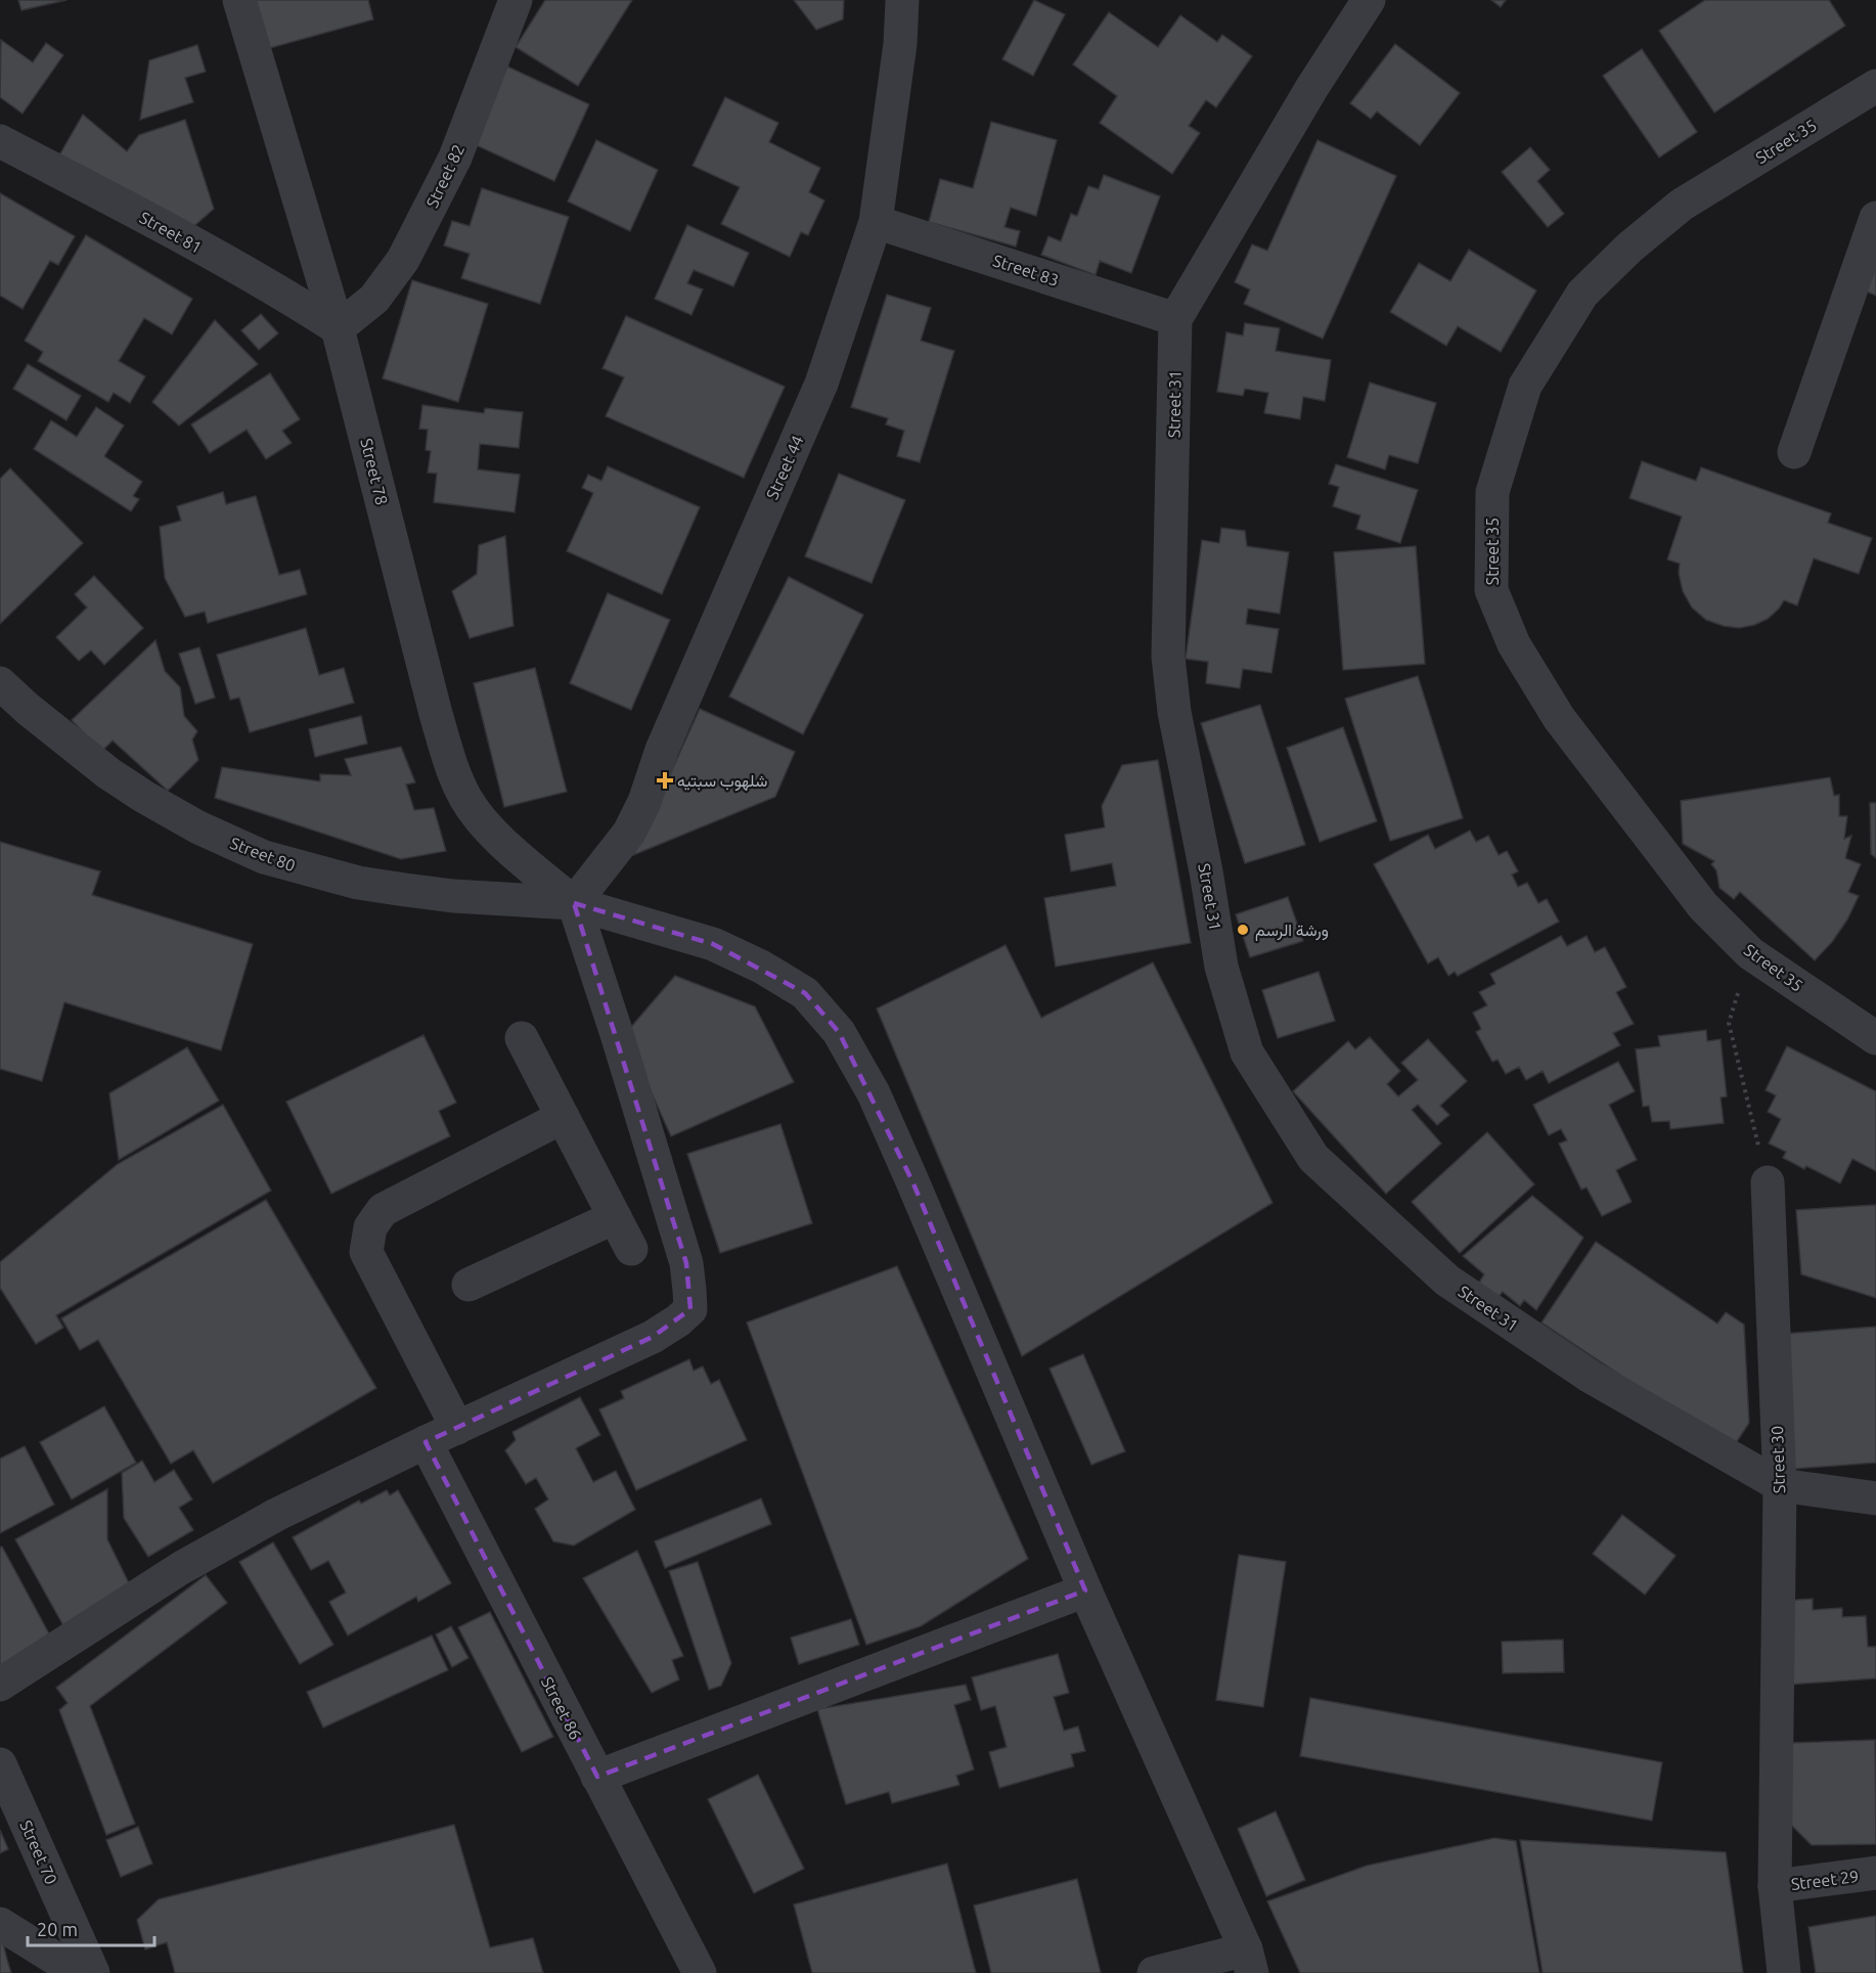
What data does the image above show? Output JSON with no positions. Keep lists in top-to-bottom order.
{
  "streets": {
    "street": [
      "Street 35",
      "Street 82",
      "Street 81",
      "Street 83",
      "Street 31",
      "Street 44",
      "Street 78",
      "Street 80",
      "Street 30",
      "Street 86",
      "Street 70",
      "Street 29"
    ]
  },
  "crossings": [
    ["Street 82", "Street 81"],
    ["Street 82", "Street 78"],
    ["Street 81", "Street 78"],
    ["Street 83", "Street 31"],
    ["Street 83", "Street 44"],
    ["Street 31", "Street 30"],
    ["Street 44", "Street 78"],
    ["Street 44", "Street 80"],
    ["Street 78", "Street 80"],
    ["Street 30", "Street 29"]
  ],
  "places": {
    "health": ["شلهوب سبتيه"],
    "other": ["ورشة الرسم"]
  },
  "scale_bar": "20 m"
}
